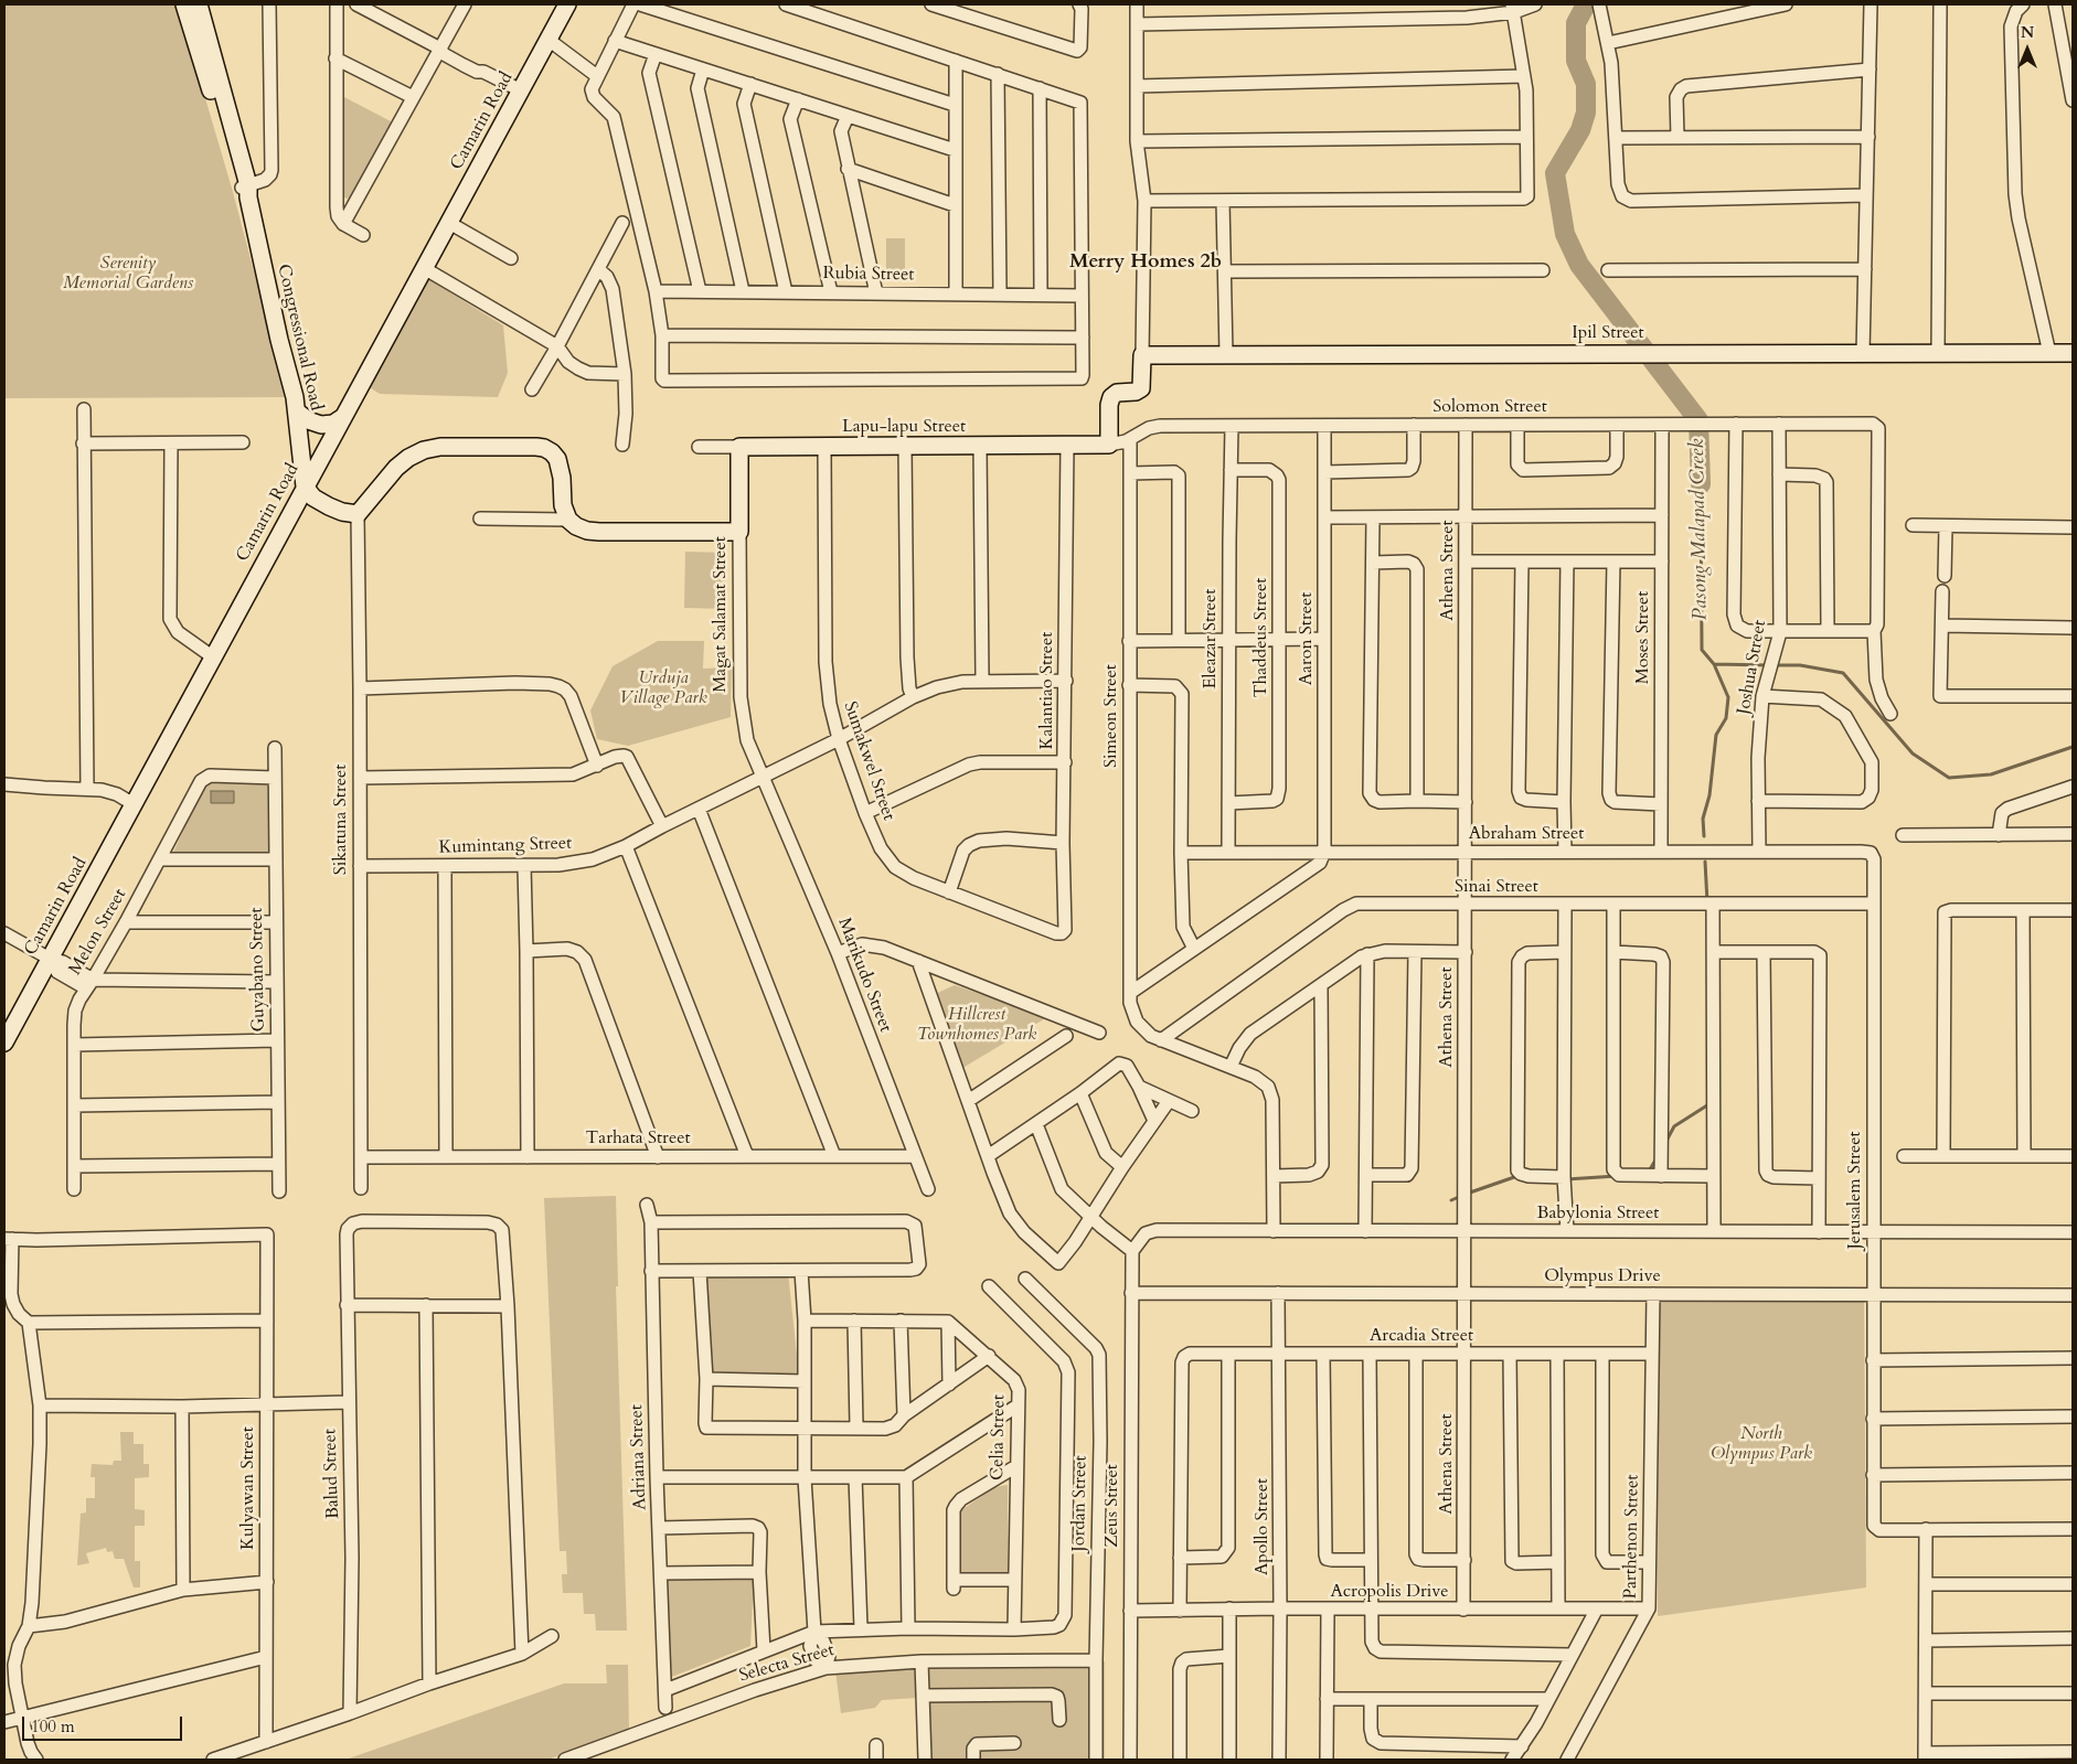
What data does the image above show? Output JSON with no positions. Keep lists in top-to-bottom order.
{
  "streets": {
    "street": [
      "Camarin Road",
      "Rubia Street",
      "Ipil Street",
      "Congressional Road",
      "Solomon Street",
      "Lapu-lapu Street",
      "Athena Street",
      "Magat Salamat Street",
      "Thaddeus Street",
      "Moses Street",
      "Eleazar Street",
      "Aaron Street",
      "Joshua Street",
      "Kalantiao Street",
      "Simeon Street",
      "Sumakwel Street",
      "Sikatuna Street",
      "Abraham Street",
      "Kumintang Street",
      "Sinai Street",
      "Melon Street",
      "Guyabano Street",
      "Marikudo Street",
      "Tarhata Street",
      "Jerusalem Street",
      "Babylonia Street",
      "Olympus Drive",
      "Arcadia Street",
      "Celia Street",
      "Adriana Street",
      "Balud Street",
      "Kulyawan Street",
      "Jordan Street",
      "Zeus Street",
      "Apollo Street",
      "Parthenon Street",
      "Acropolis Drive",
      "Selecta Street"
    ]
  },
  "crossings": [
    ["Camarin Road", "Congressional Road"],
    ["Solomon Street", "Lapu-lapu Street"],
    ["Solomon Street", "Athena Street"],
    ["Solomon Street", "Moses Street"],
    ["Solomon Street", "Eleazar Street"],
    ["Solomon Street", "Aaron Street"],
    ["Solomon Street", "Joshua Street"],
    ["Solomon Street", "Simeon Street"],
    ["Lapu-lapu Street", "Magat Salamat Street"],
    ["Lapu-lapu Street", "Kalantiao Street"],
    ["Lapu-lapu Street", "Sumakwel Street"],
    ["Athena Street", "Abraham Street"],
    ["Athena Street", "Sinai Street"],
    ["Athena Street", "Babylonia Street"],
    ["Athena Street", "Olympus Drive"],
    ["Athena Street", "Arcadia Street"],
    ["Athena Street", "Acropolis Drive"],
    ["Magat Salamat Street", "Kumintang Street"],
    ["Magat Salamat Street", "Marikudo Street"],
    ["Thaddeus Street", "Eleazar Street"],
    ["Moses Street", "Abraham Street"],
    ["Eleazar Street", "Abraham Street"],
    ["Aaron Street", "Abraham Street"],
    ["Joshua Street", "Abraham Street"],
    ["Kalantiao Street", "Sumakwel Street"],
    ["Kalantiao Street", "Kumintang Street"],
    ["Simeon Street", "Sinai Street"],
    ["Simeon Street", "Babylonia Street"],
    ["Sumakwel Street", "Kumintang Street"],
    ["Sikatuna Street", "Kumintang Street"],
    ["Sikatuna Street", "Tarhata Street"],
    ["Abraham Street", "Jerusalem Street"],
    ["Kumintang Street", "Marikudo Street"],
    ["Sinai Street", "Jerusalem Street"],
    ["Melon Street", "Guyabano Street"],
    ["Marikudo Street", "Tarhata Street"],
    ["Jerusalem Street", "Babylonia Street"],
    ["Jerusalem Street", "Olympus Drive"],
    ["Babylonia Street", "Zeus Street"],
    ["Olympus Drive", "Zeus Street"],
    ["Olympus Drive", "Apollo Street"],
    ["Olympus Drive", "Parthenon Street"],
    ["Arcadia Street", "Apollo Street"],
    ["Arcadia Street", "Parthenon Street"],
    ["Jordan Street", "Selecta Street"],
    ["Zeus Street", "Acropolis Drive"],
    ["Apollo Street", "Acropolis Drive"],
    ["Parthenon Street", "Acropolis Drive"]
  ],
  "districts": ["Merry Homes 2b"],
  "water": ["Pasong Malapad Creek"],
  "parks": [
    "Serenity Memorial Gardens",
    "Urduja Village Park",
    "Hillcrest Townhomes Park",
    "North Olympus Park"
  ],
  "scale_bar": "100 m",
  "north": "top"
}
